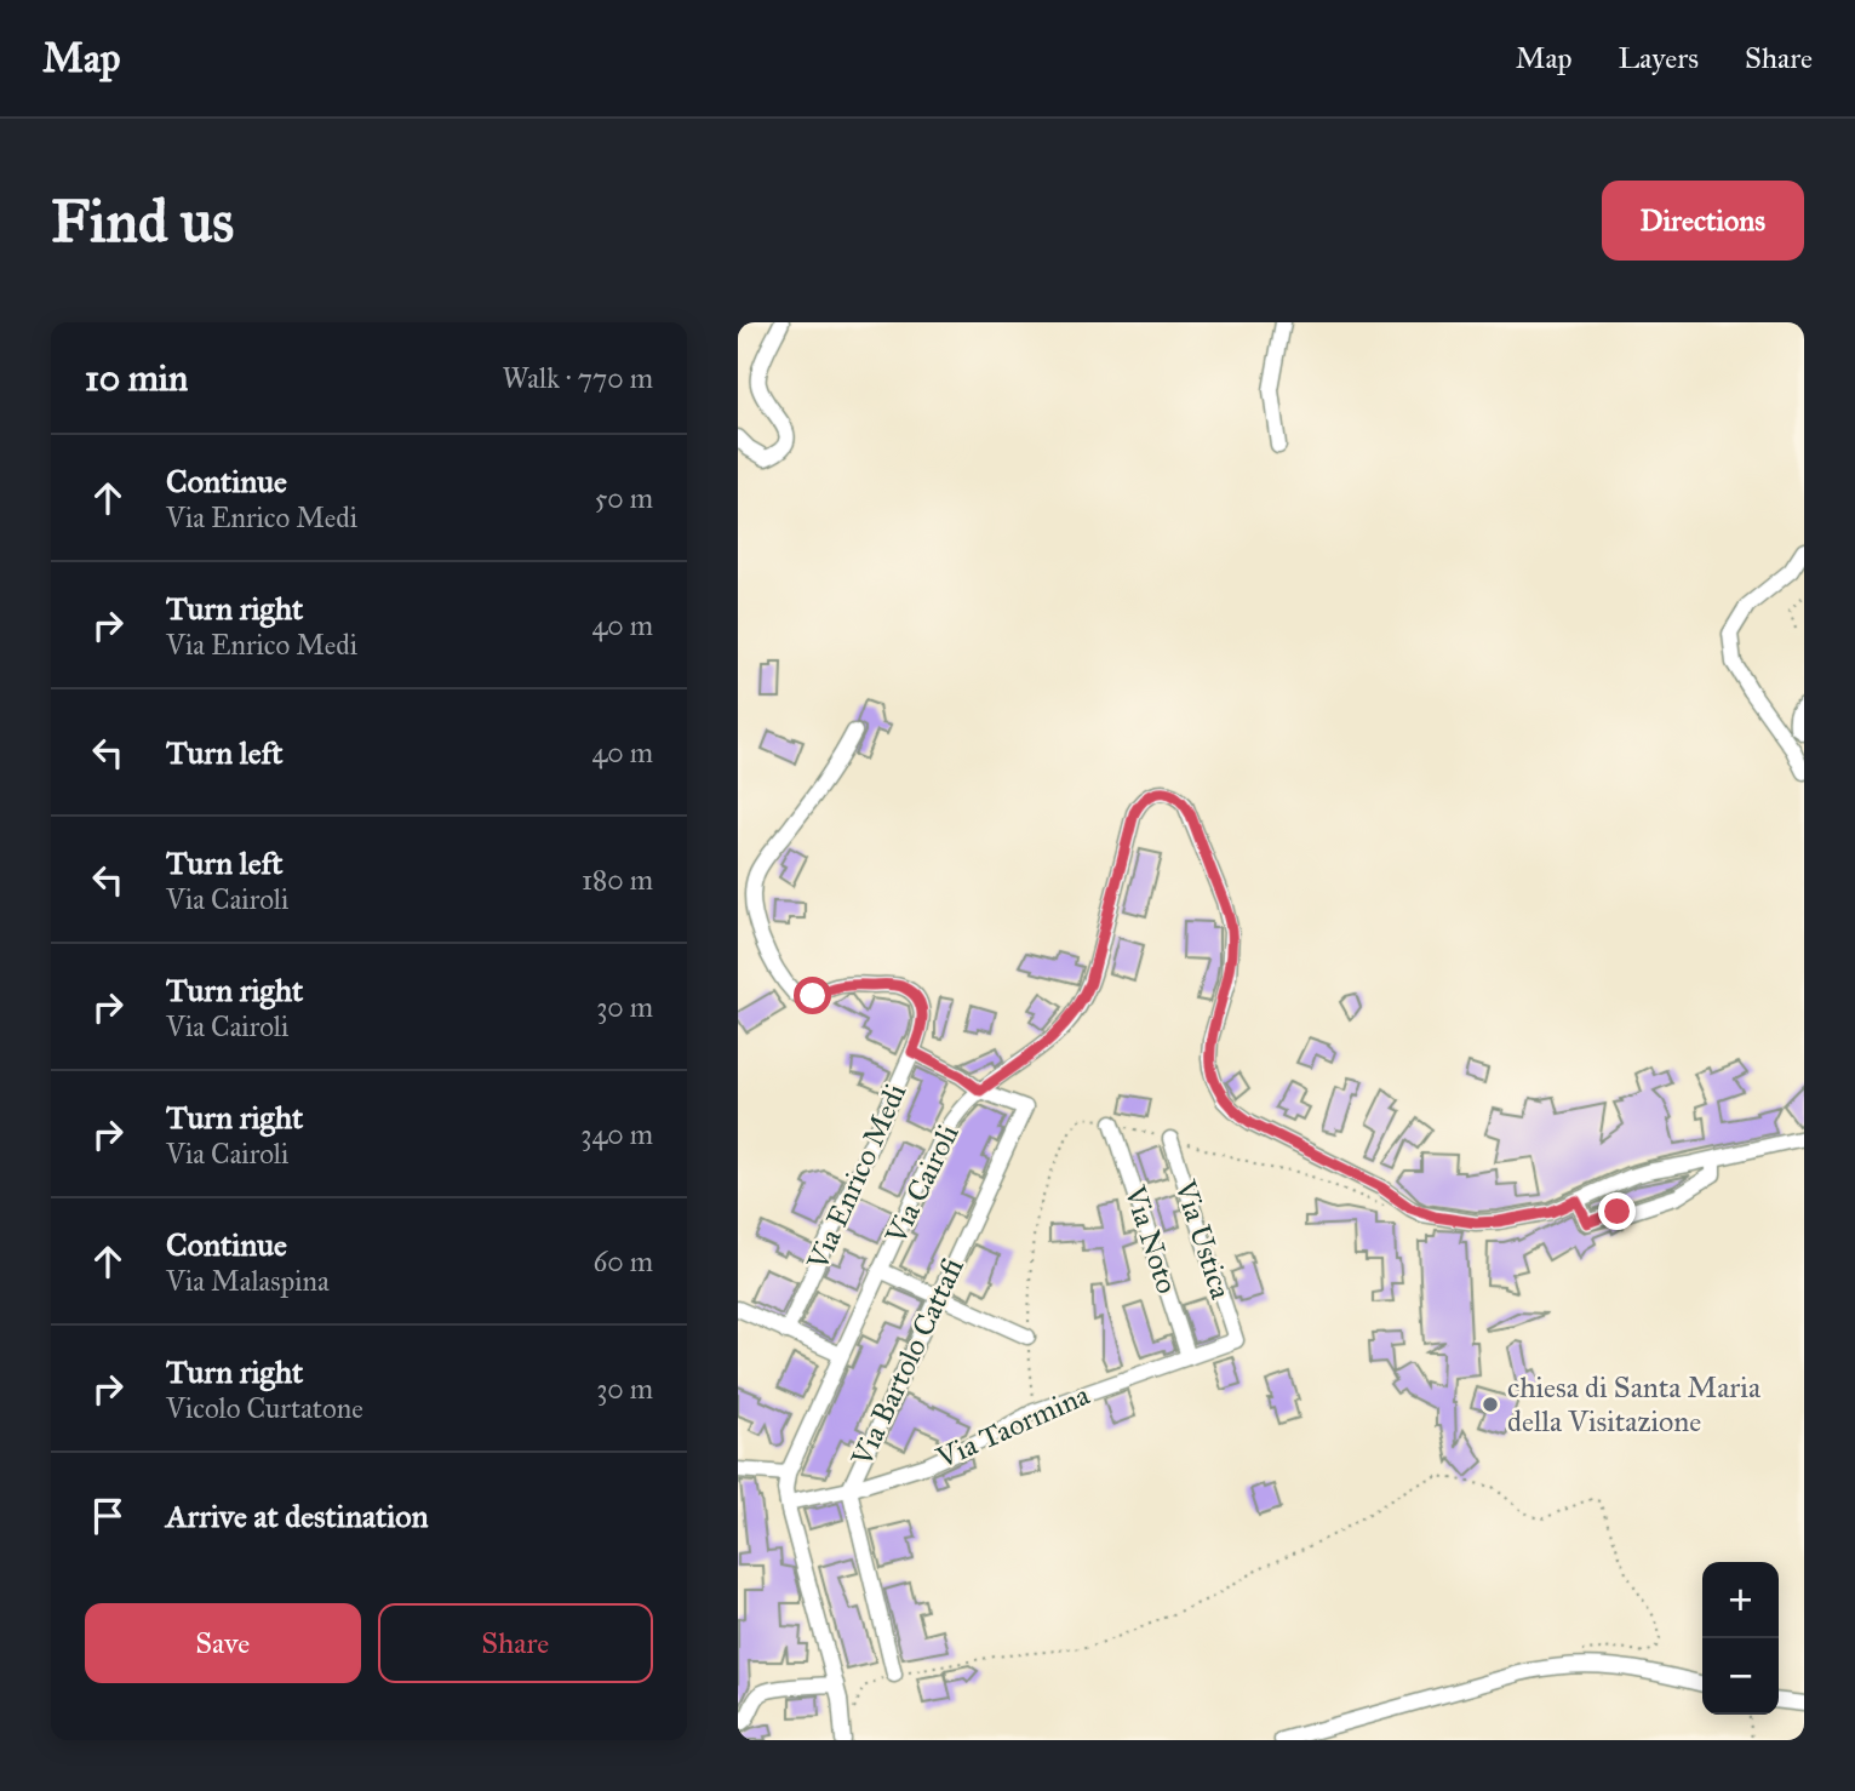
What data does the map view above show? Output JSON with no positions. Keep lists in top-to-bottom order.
{
  "streets": {
    "street": [
      "Via Enrico Medi",
      "Via Cairoli",
      "Via Noto",
      "Via Ustica",
      "Via Bartolo Cattafi",
      "Via Taormina"
    ]
  },
  "crossings": [
    ["Via Cairoli", "Via Bartolo Cattafi"],
    ["Via Cairoli", "Via Taormina"],
    ["Via Noto", "Via Taormina"],
    ["Via Ustica", "Via Taormina"],
    ["Via Bartolo Cattafi", "Via Taormina"]
  ],
  "places": ["chiesa di Santa Maria della Visitazione"],
  "page": {
    "header": "Map",
    "nav": ["Map", "Layers", "Share"],
    "buttons": [
      "Directions",
      ["Save", "Share"]
    ],
    "title": "Find us",
    "heading": ["10 min", "Walk · 770 m"],
    "list": [
      ["Continue", "Via Enrico Medi", "50 m"],
      ["Turn right", "Via Enrico Medi", "40 m"],
      ["Turn left", "40 m"],
      ["Turn left", "Via Cairoli", "180 m"],
      ["Turn right", "Via Cairoli", "30 m"],
      ["Turn right", "Via Cairoli", "340 m"],
      ["Continue", "Via Malaspina", "60 m"],
      ["Turn right", "Vicolo Curtatone", "30 m"],
      "Arrive at destination"
    ],
    "map_buttons": ["+", "−"]
  }
}
